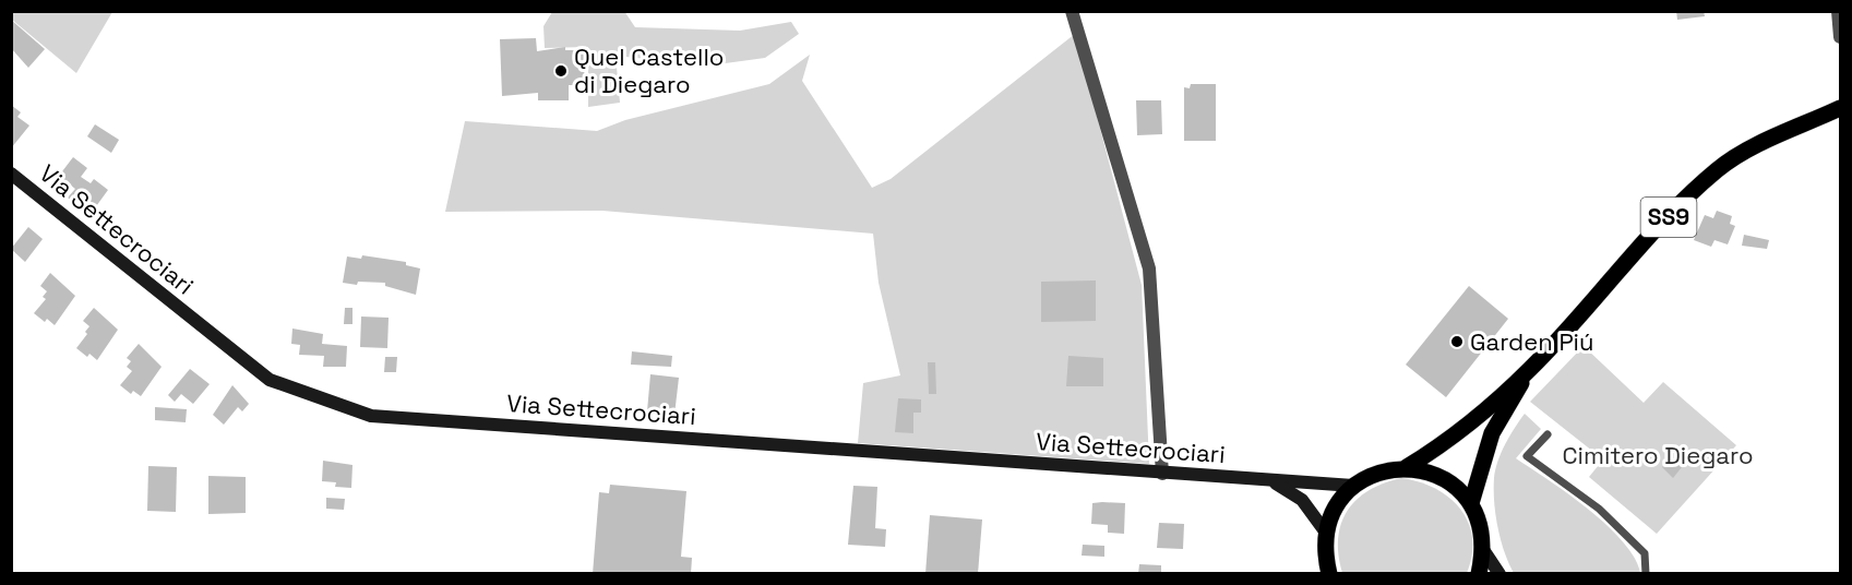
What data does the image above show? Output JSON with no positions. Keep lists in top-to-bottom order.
{
  "streets": {
    "main road": ["SS9", "Via Settecrociari"]
  },
  "parks": ["Cimitero Diegaro"],
  "places": ["Quel Castello di Diegaro", "Garden Piú"]
}
